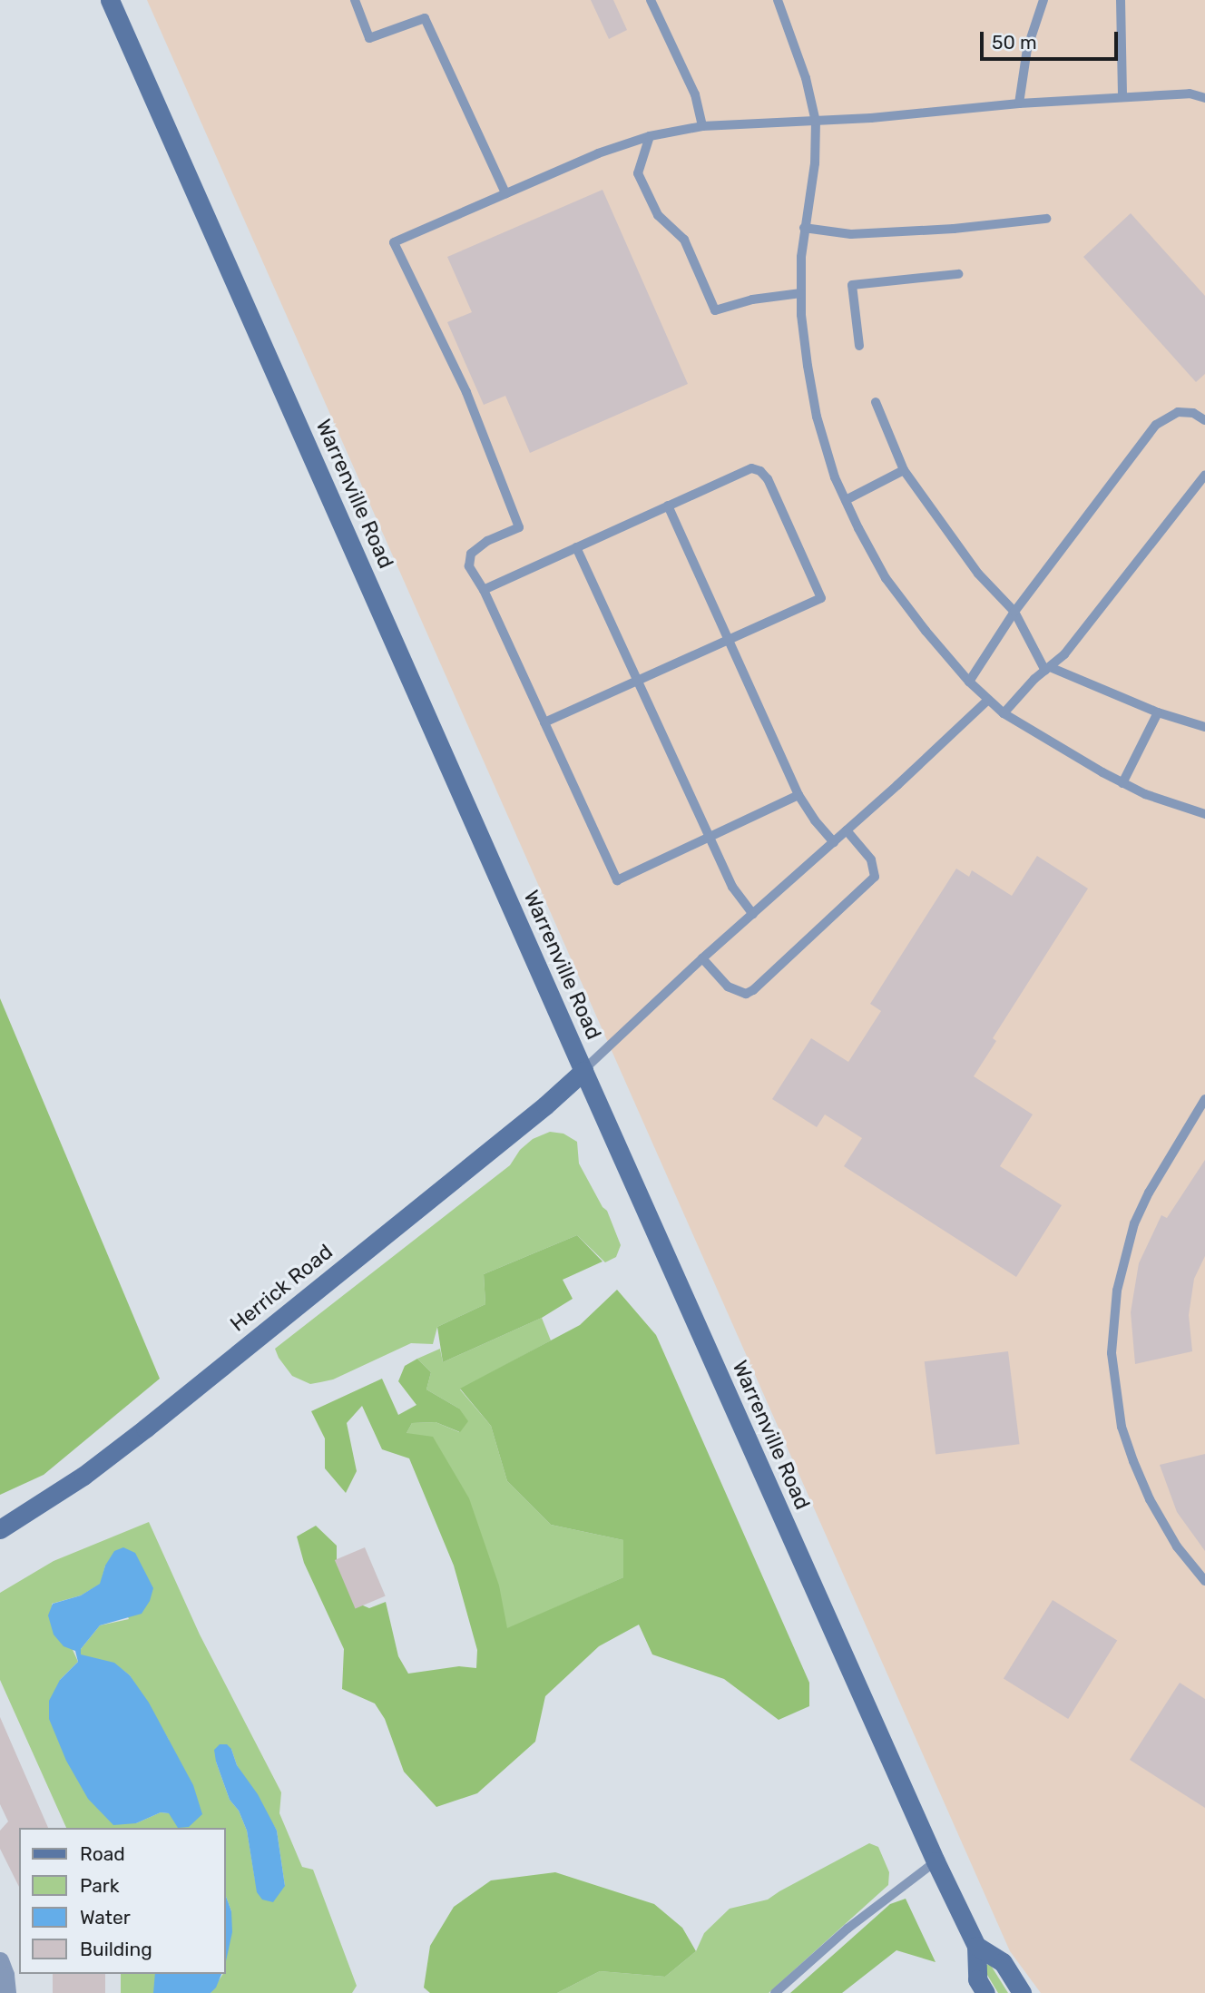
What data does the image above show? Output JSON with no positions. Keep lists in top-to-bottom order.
{
  "streets": {
    "main road": ["Warrenville Road", "Herrick Road"]
  },
  "crossings": [
    ["Warrenville Road", "Herrick Road"]
  ],
  "legend": [
    "Road",
    "Park",
    "Water",
    "Building"
  ],
  "scale_bar": "50 m"
}
